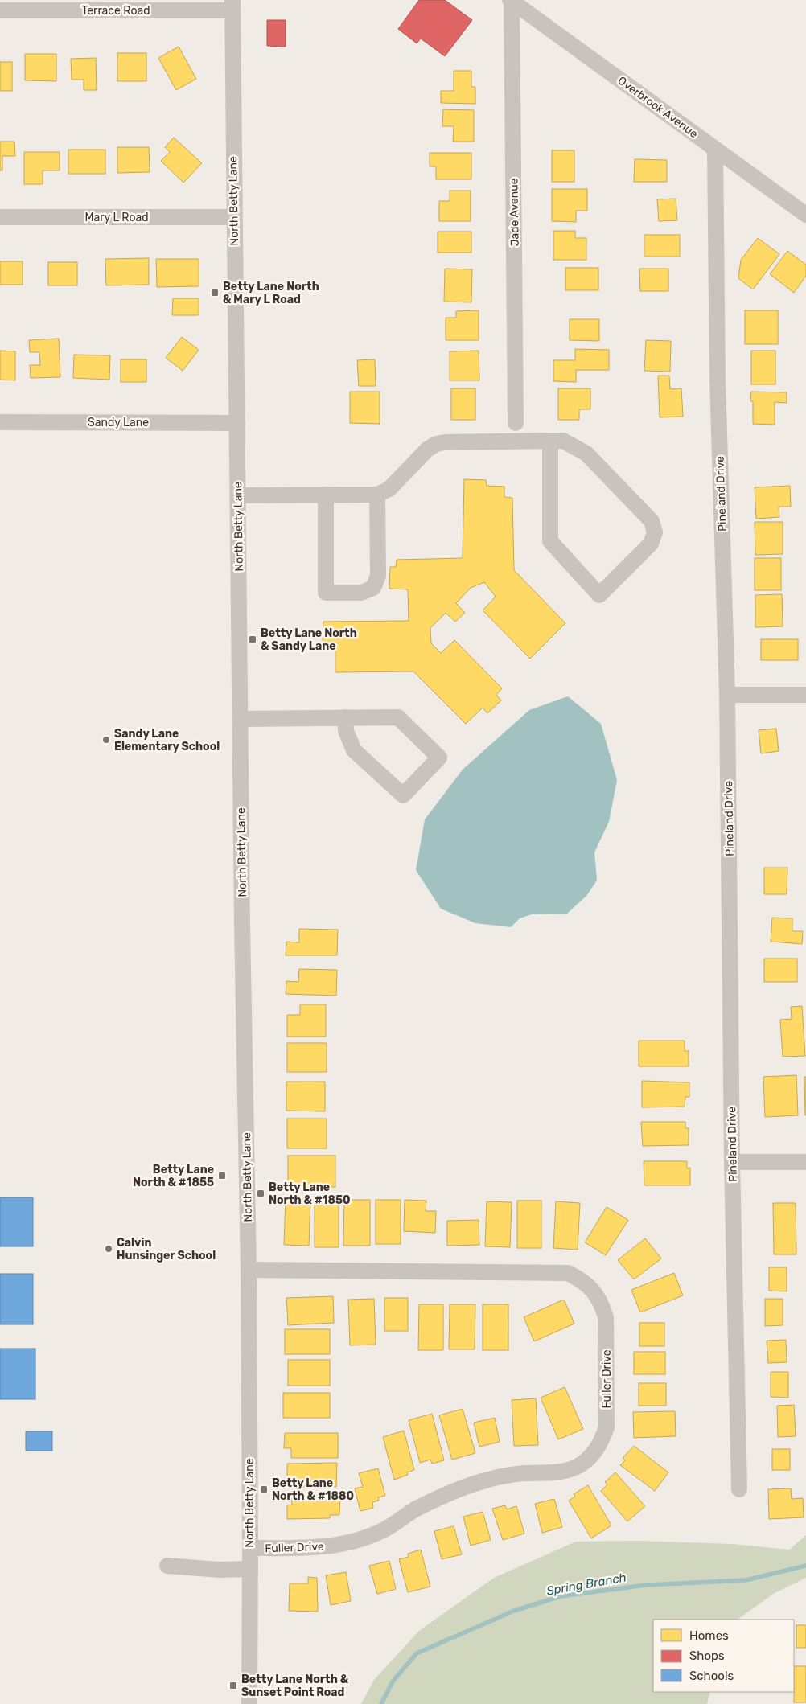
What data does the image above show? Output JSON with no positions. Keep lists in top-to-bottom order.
{
  "streets": {
    "street": [
      "Terrace Road",
      "Overbrook Avenue",
      "North Betty Lane",
      "Jade Avenue",
      "Mary L Road",
      "Sandy Lane",
      "Pineland Drive",
      "Fuller Drive"
    ]
  },
  "crossings": [
    ["Terrace Road", "North Betty Lane"],
    ["Overbrook Avenue", "Jade Avenue"],
    ["Overbrook Avenue", "Pineland Drive"],
    ["North Betty Lane", "Mary L Road"],
    ["North Betty Lane", "Sandy Lane"],
    ["North Betty Lane", "Fuller Drive"]
  ],
  "water": ["Spring Branch"],
  "places": {
    "transit": [
      "Betty Lane North & Mary L Road",
      "Betty Lane North & Sandy Lane",
      "Betty Lane North & #1855",
      "Betty Lane North & #1850",
      "Betty Lane North & #1880",
      "Betty Lane North & Sunset Point Road"
    ],
    "other": ["Sandy Lane Elementary School", "Calvin Hunsinger School"]
  },
  "legend": ["Homes", "Shops", "Schools"]
}
